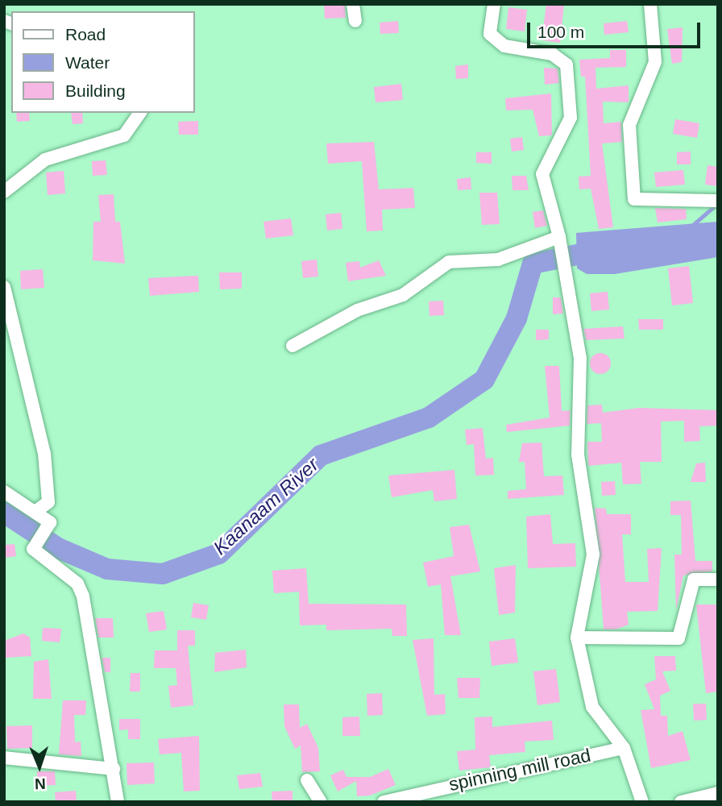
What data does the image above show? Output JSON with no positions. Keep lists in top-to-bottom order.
{
  "streets": {
    "street": ["spinning mill road"]
  },
  "water": ["Kaanaam River"],
  "legend": ["Road", "Water", "Building"],
  "scale_bar": "100 m",
  "north": "bottom"
}
